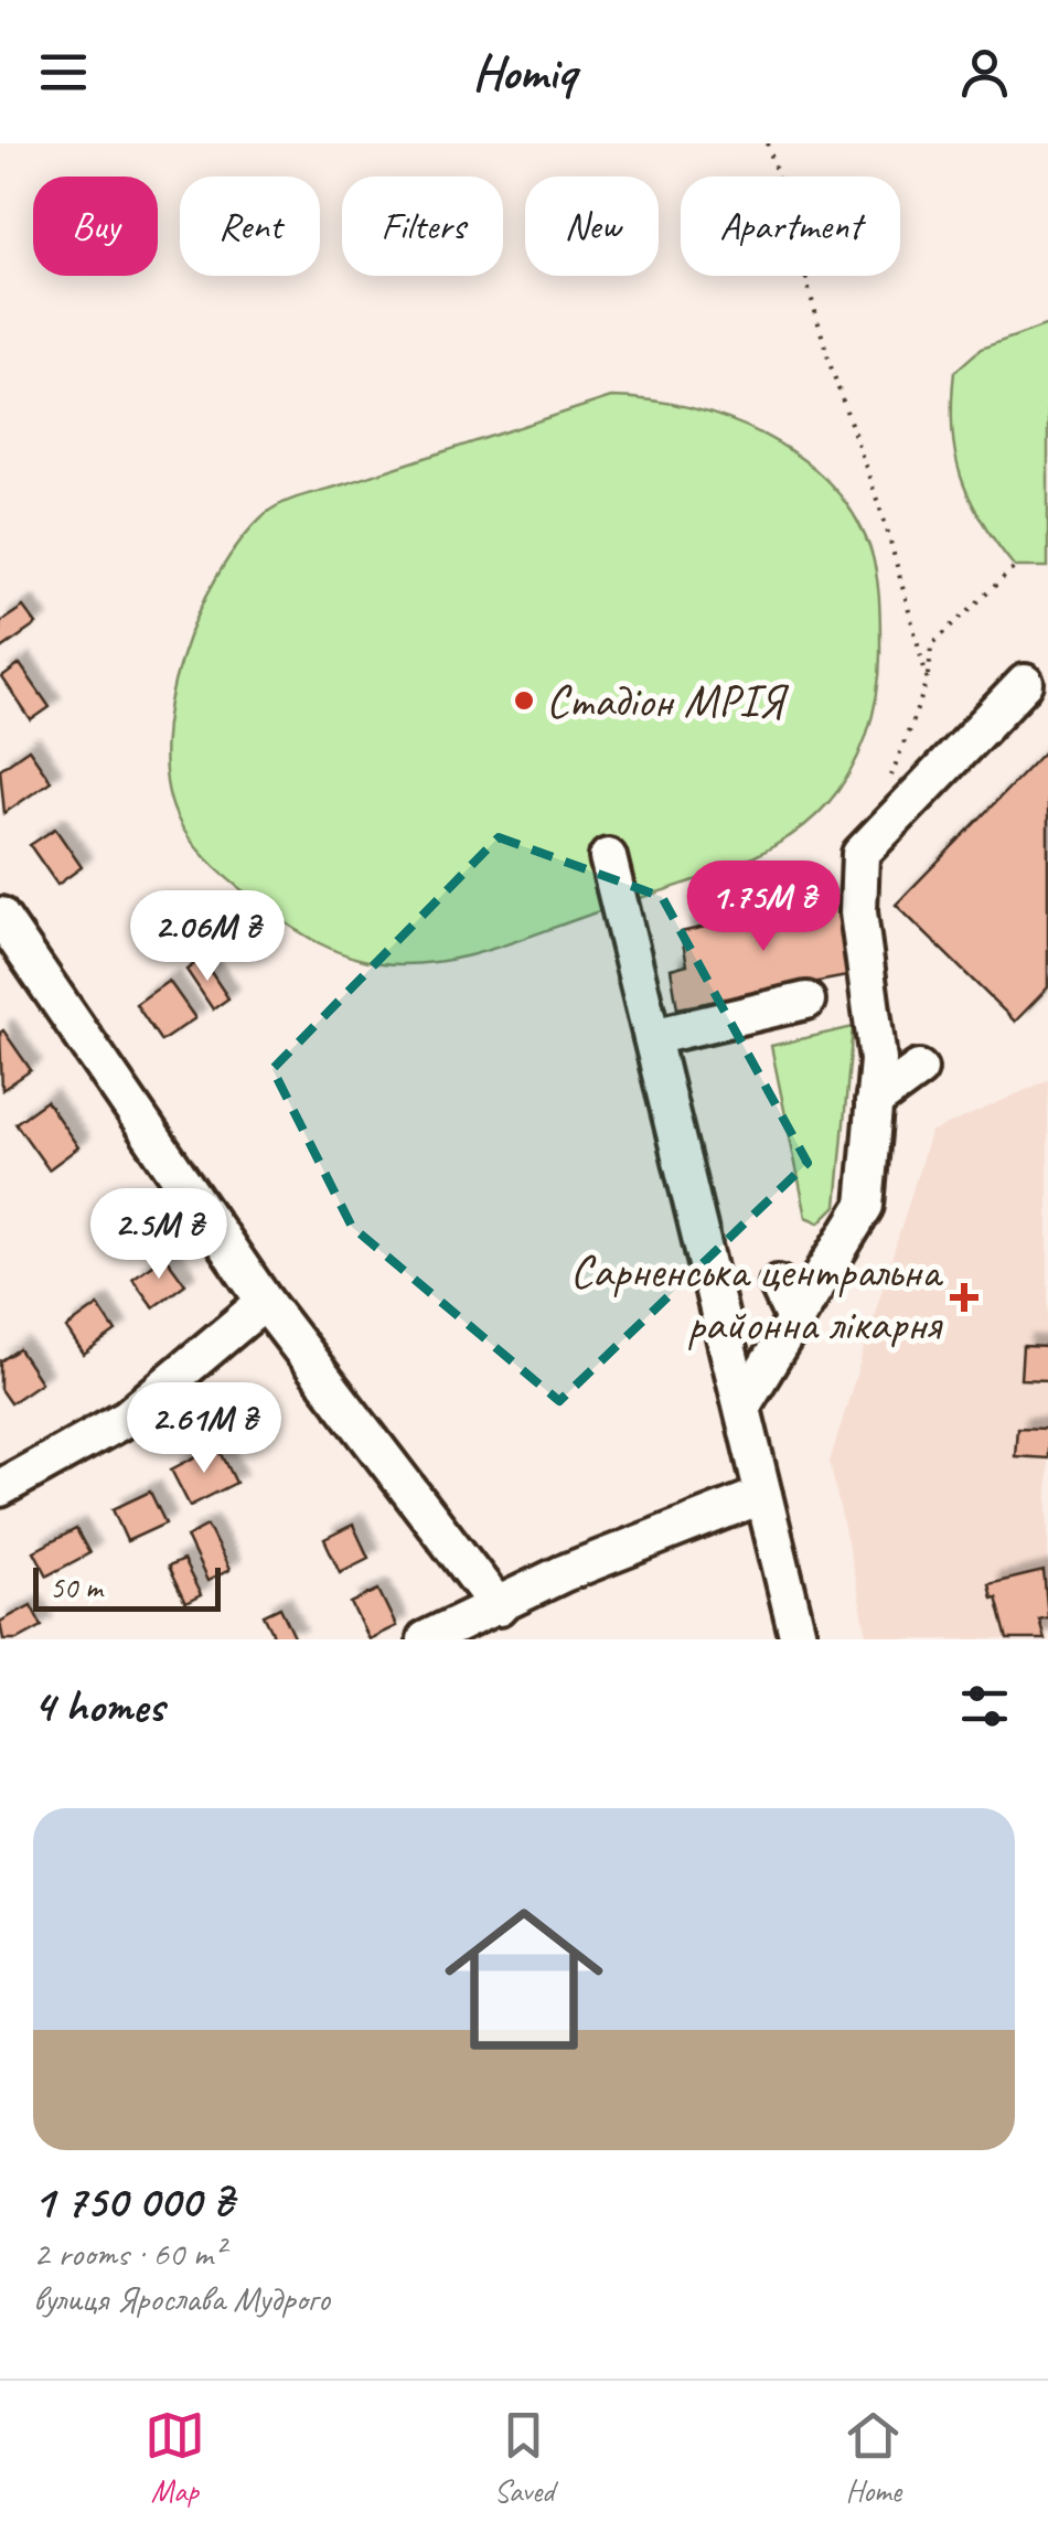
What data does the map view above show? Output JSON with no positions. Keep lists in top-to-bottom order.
{
  "places": {
    "other": ["Стадіон МРІЯ"],
    "health": ["Сарненська центральна районна лікарня"]
  },
  "scale_bar": "50 m",
  "page": {
    "header": "Homiq",
    "chip": [
      "Buy",
      "Rent",
      "Filters",
      "New",
      "Apartment"
    ],
    "price": [
      "1.75M ₴",
      "2.06M ₴",
      "2.5M ₴",
      "2.61M ₴"
    ],
    "scale": "50 m",
    "heading": "4 homes",
    "list": [
      {
        "name": "1 750 000 ₴",
        "note": "2 rooms · 60 m² · вулиця Ярослава Мудрого"
      }
    ],
    "tabs": ["Map", "Saved", "Home"]
  }
}
